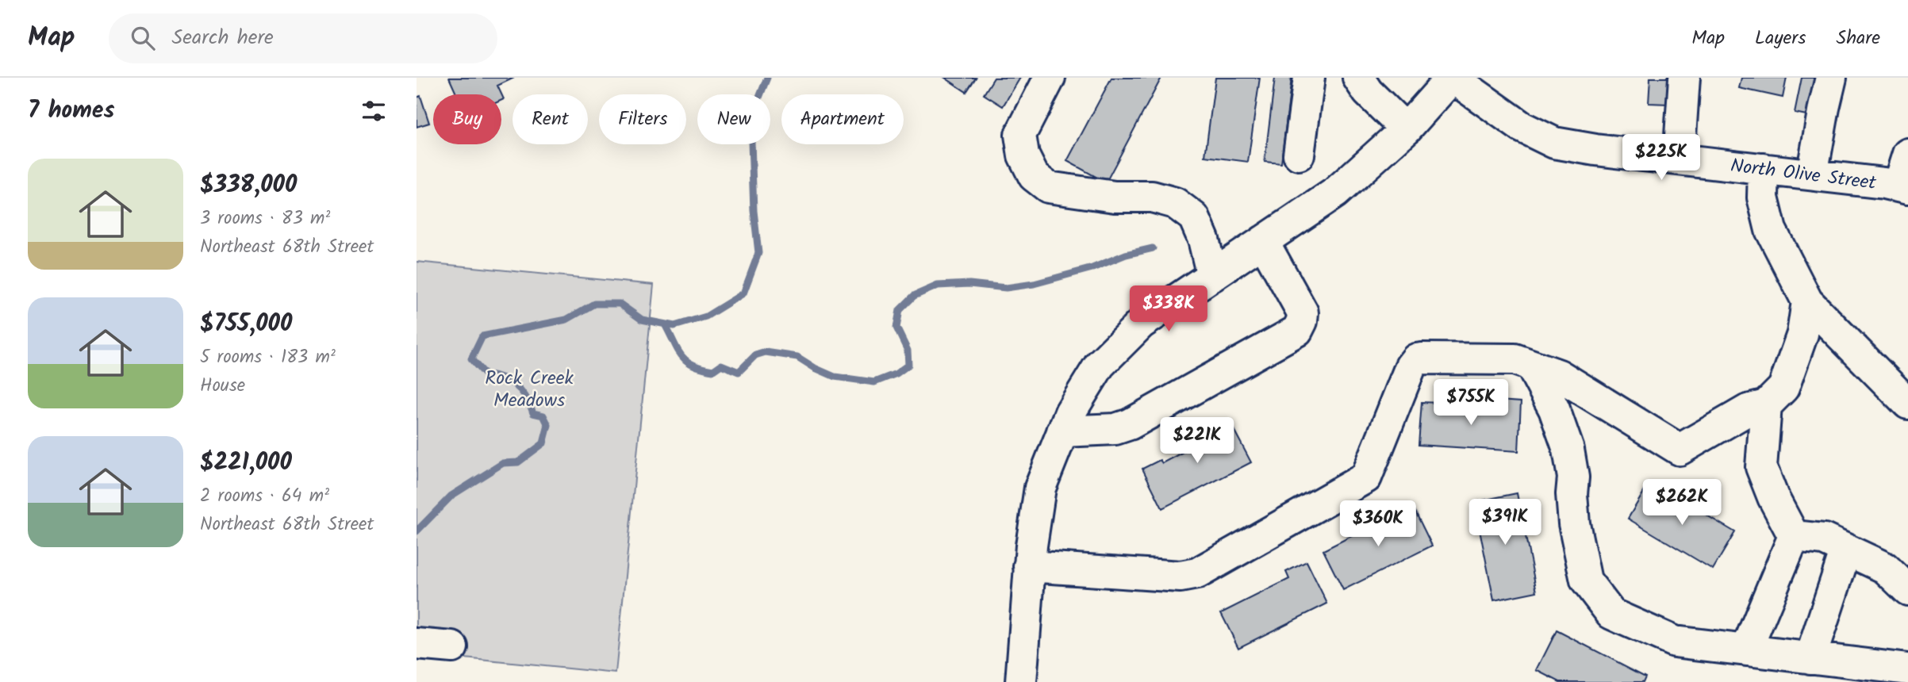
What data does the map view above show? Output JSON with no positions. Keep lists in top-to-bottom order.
{
  "streets": {
    "street": ["North Olive Street"]
  },
  "parks": ["Rock Creek Meadows"],
  "page": {
    "header": "Map",
    "search": "Search here",
    "nav": ["Map", "Layers", "Share"],
    "heading": "7 homes",
    "chip": [
      "Buy",
      "Rent",
      "Filters",
      "New",
      "Apartment"
    ],
    "price": [
      "$225K",
      "$338K",
      "$755K",
      "$221K",
      "$262K",
      "$391K",
      "$360K"
    ],
    "list": [
      {
        "name": "$338,000",
        "note": "3 rooms · 83 m² · Northeast 68th Street"
      },
      {
        "name": "$755,000",
        "note": "5 rooms · 183 m² · House"
      },
      {
        "name": "$221,000",
        "note": "2 rooms · 64 m² · Northeast 68th Street"
      }
    ]
  }
}
